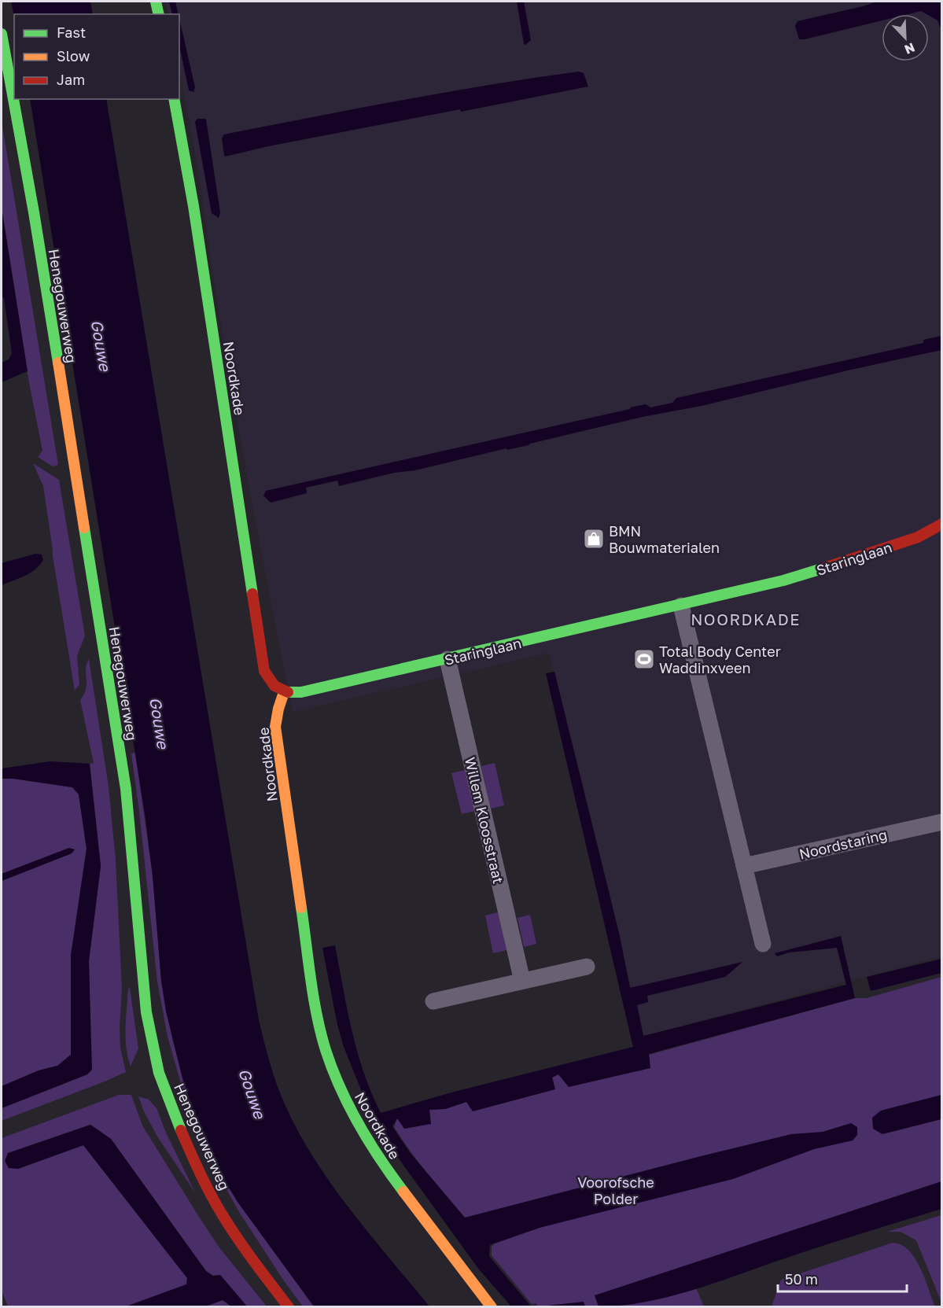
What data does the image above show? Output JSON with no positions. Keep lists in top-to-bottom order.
{
  "streets": {
    "street": [
      "Henegouwerweg",
      "Noordkade",
      "Staringlaan",
      "Willem Kloosstraat",
      "Noordstaring"
    ]
  },
  "crossings": [
    ["Noordkade", "Staringlaan"],
    ["Staringlaan", "Willem Kloosstraat"]
  ],
  "districts": ["NOORDKADE"],
  "water": ["Gouwe"],
  "parks": ["Voorofsche Polder"],
  "places": {
    "shop": ["BMN Bouwmaterialen"],
    "sports": ["Total Body Center Waddinxveen"]
  },
  "legend": ["Fast", "Slow", "Jam"],
  "scale_bar": "50 m",
  "north": "bottom right"
}
